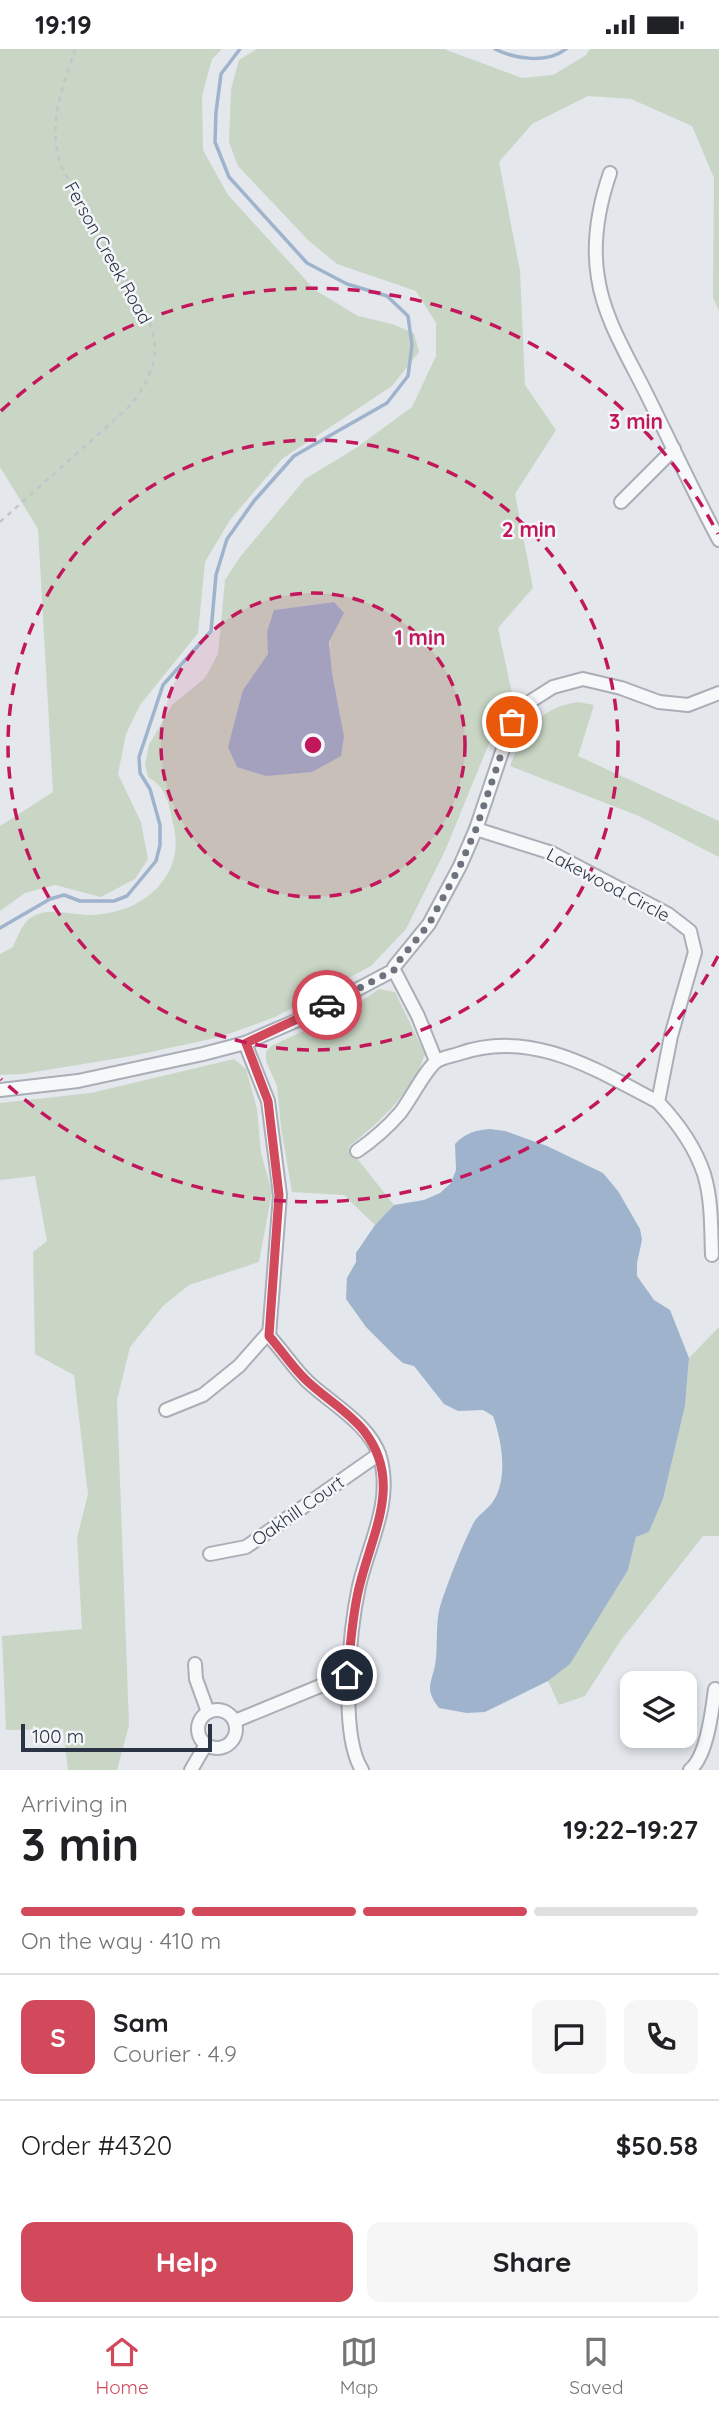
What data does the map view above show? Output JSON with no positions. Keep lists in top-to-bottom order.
{
  "streets": {
    "street": ["Lakewood Circle", "Oakhill Court"],
    "path": ["Ferson Creek Road"]
  },
  "scale_bar": "100 m",
  "page": {
    "status": "19:19",
    "scale": "100 m",
    "heading": ["3 min", "Arriving in", "19:22–19:27"],
    "panel": [
      "Sam",
      "Courier · 4.9",
      "Order #4320",
      "$50.58"
    ],
    "bar": "On the way · 410 m",
    "round": "S",
    "buttons": ["Help", "Share"],
    "tabs": ["Home", "Map", "Saved"]
  },
  "rings": ["3 min", "2 min", "1 min"]
}
